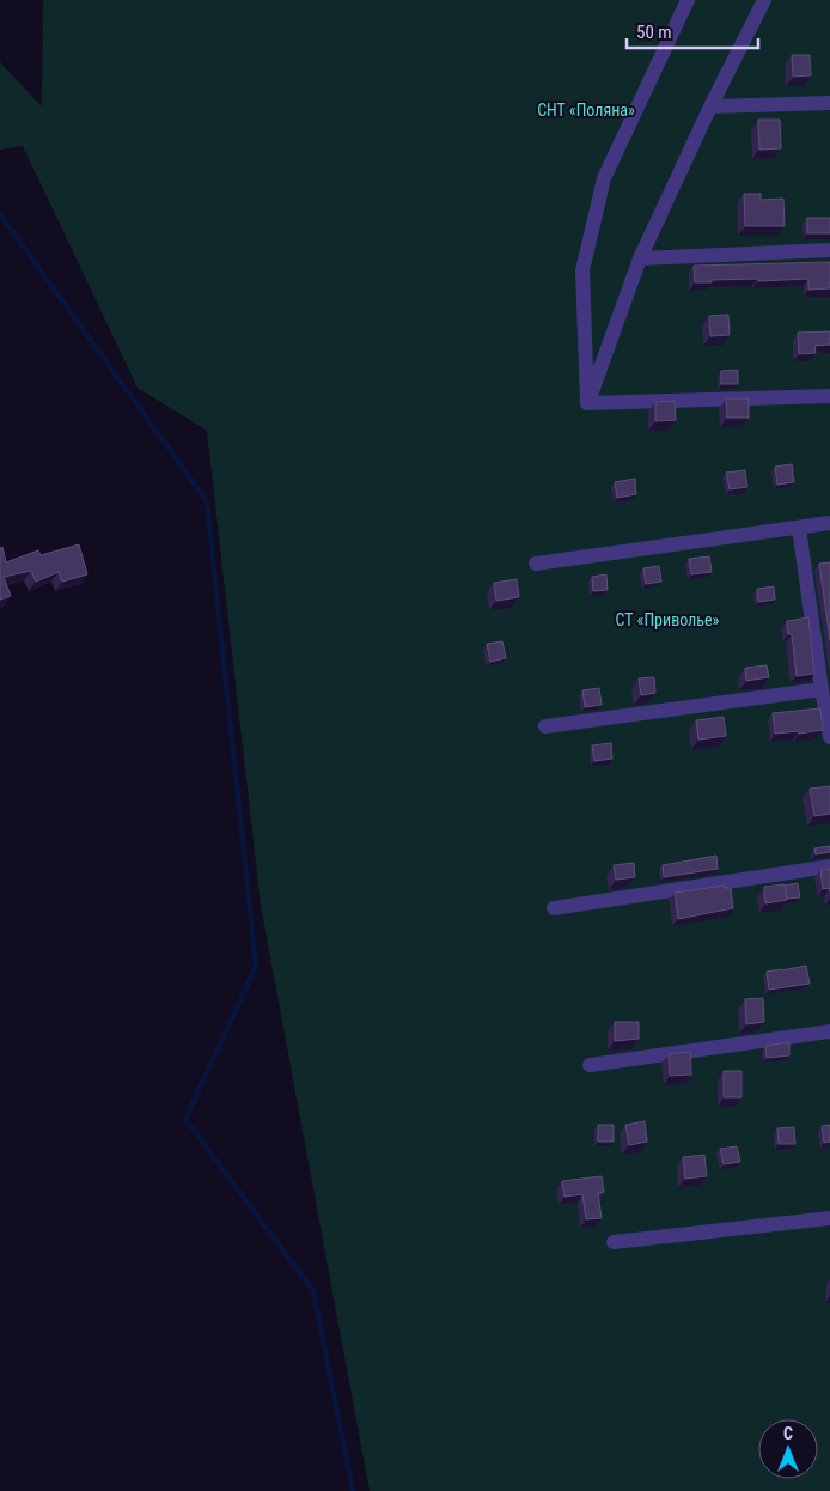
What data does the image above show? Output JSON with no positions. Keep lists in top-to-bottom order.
{
  "parks": ["СНТ «Поляна»", "СТ «Приволье»"],
  "scale_bar": "50 m",
  "north": "top"
}
